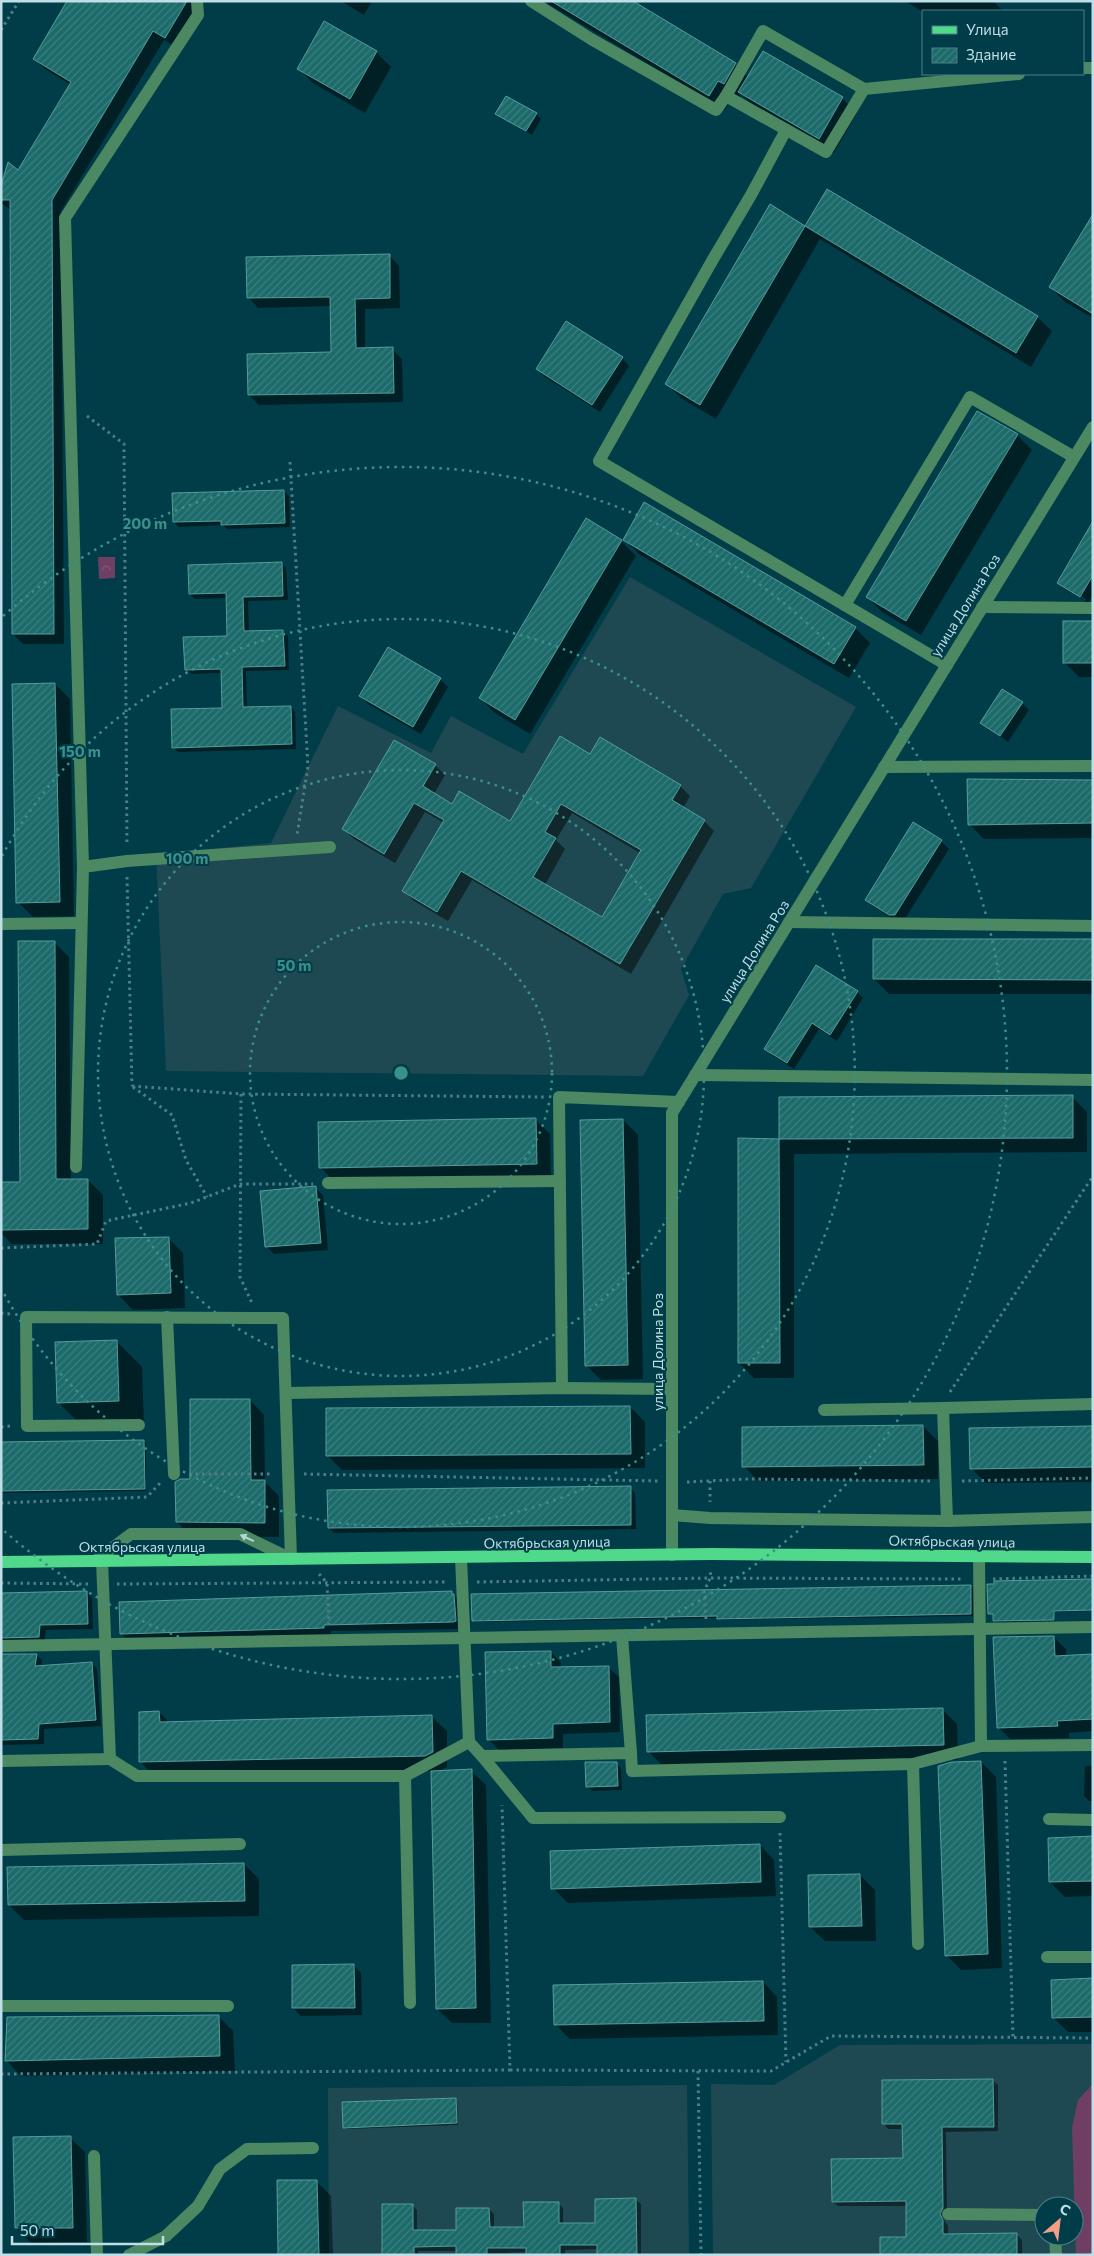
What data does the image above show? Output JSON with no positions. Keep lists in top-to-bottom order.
{
  "streets": {
    "main road": ["Октябрьская улица"],
    "street": ["улица Долина Роз"]
  },
  "crossings": [
    ["улица Долина Роз", "Октябрьская улица"]
  ],
  "legend": ["Улица", "Здание"],
  "scale_bar": "50 m",
  "north": "top right",
  "rings": [
    "200 m",
    "150 m",
    "100 m",
    "50 m"
  ]
}
